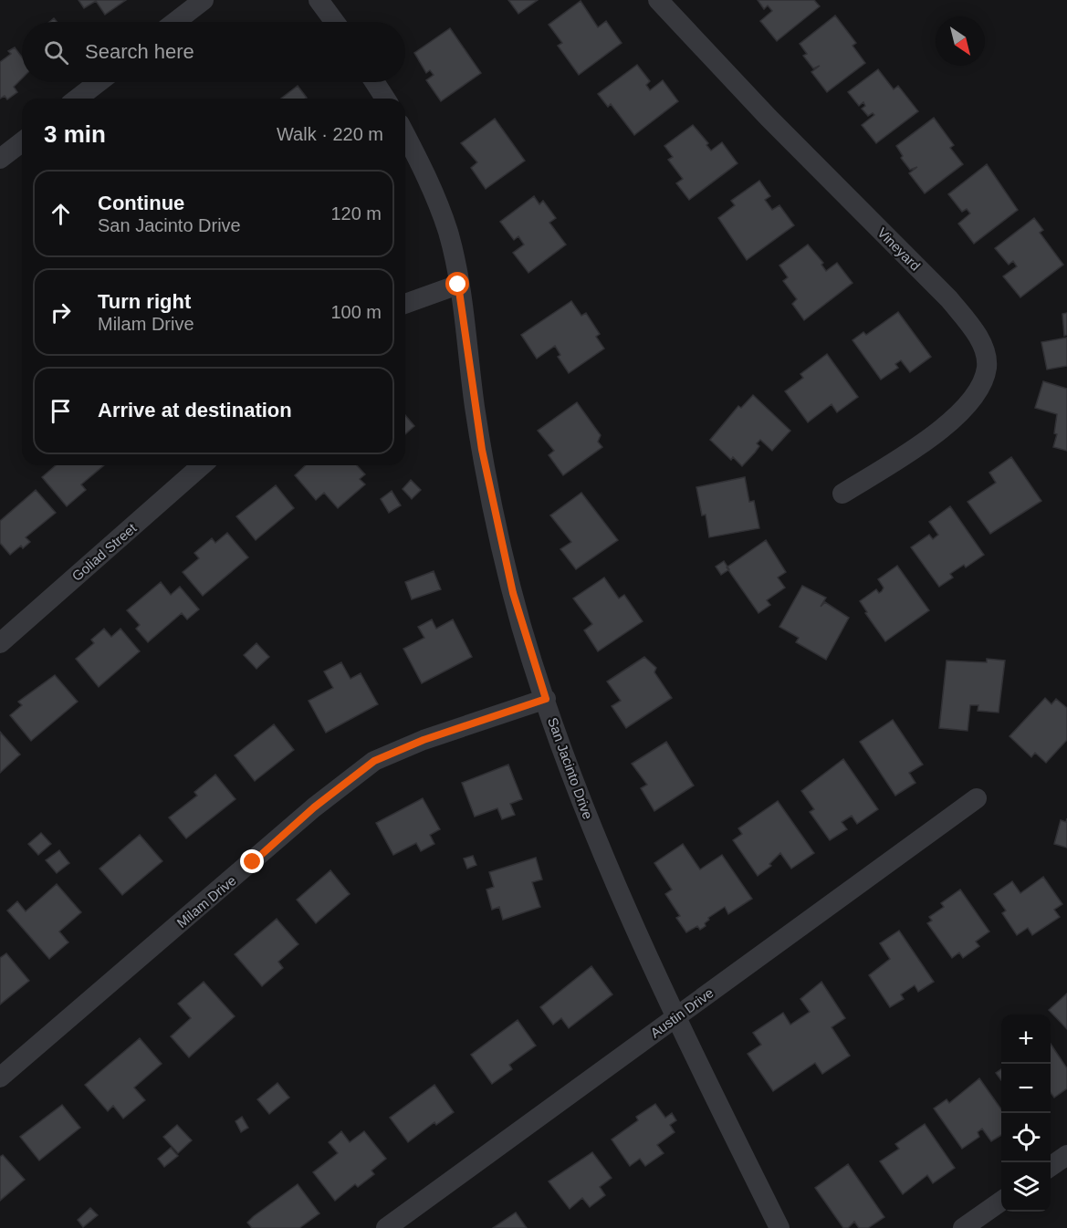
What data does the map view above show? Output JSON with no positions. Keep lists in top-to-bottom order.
{
  "streets": {
    "street": [
      "Vineyard",
      "Goliad Street",
      "San Jacinto Drive",
      "Milam Drive",
      "Austin Drive"
    ]
  },
  "crossings": [
    ["San Jacinto Drive", "Milam Drive"],
    ["San Jacinto Drive", "Austin Drive"]
  ],
  "north": "bottom right",
  "page": {
    "search": "Search here",
    "heading": ["3 min", "Walk · 220 m"],
    "list": [
      ["Continue", "San Jacinto Drive", "120 m"],
      ["Turn right", "Milam Drive", "100 m"],
      "Arrive at destination"
    ],
    "map_buttons": ["+", "−"]
  }
}
